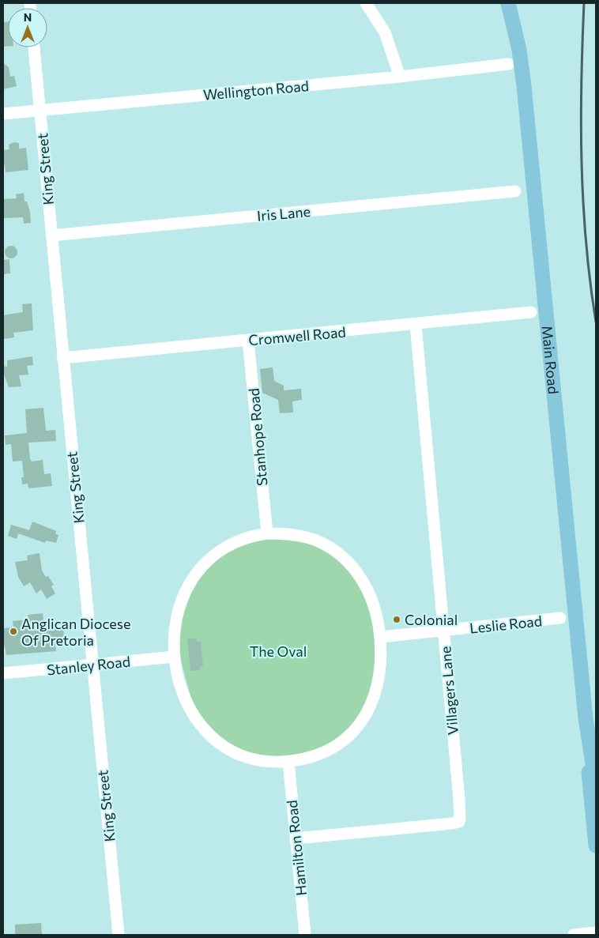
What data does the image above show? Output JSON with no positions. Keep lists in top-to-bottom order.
{
  "streets": {
    "main road": ["Main Road"],
    "street": [
      "Wellington Road",
      "King Street",
      "Iris Lane",
      "Cromwell Road",
      "Stanhope Road",
      "Leslie Road",
      "Stanley Road",
      "Villagers Lane",
      "Hamilton Road"
    ]
  },
  "crossings": [
    ["Wellington Road", "King Street"],
    ["King Street", "Iris Lane"],
    ["King Street", "Cromwell Road"],
    ["King Street", "Stanley Road"],
    ["Cromwell Road", "Stanhope Road"],
    ["Cromwell Road", "Villagers Lane"],
    ["Leslie Road", "Villagers Lane"],
    ["Villagers Lane", "Hamilton Road"]
  ],
  "parks": ["The Oval"],
  "places": ["Colonial", "Anglican Diocese Of Pretoria"],
  "north": "top"
}
